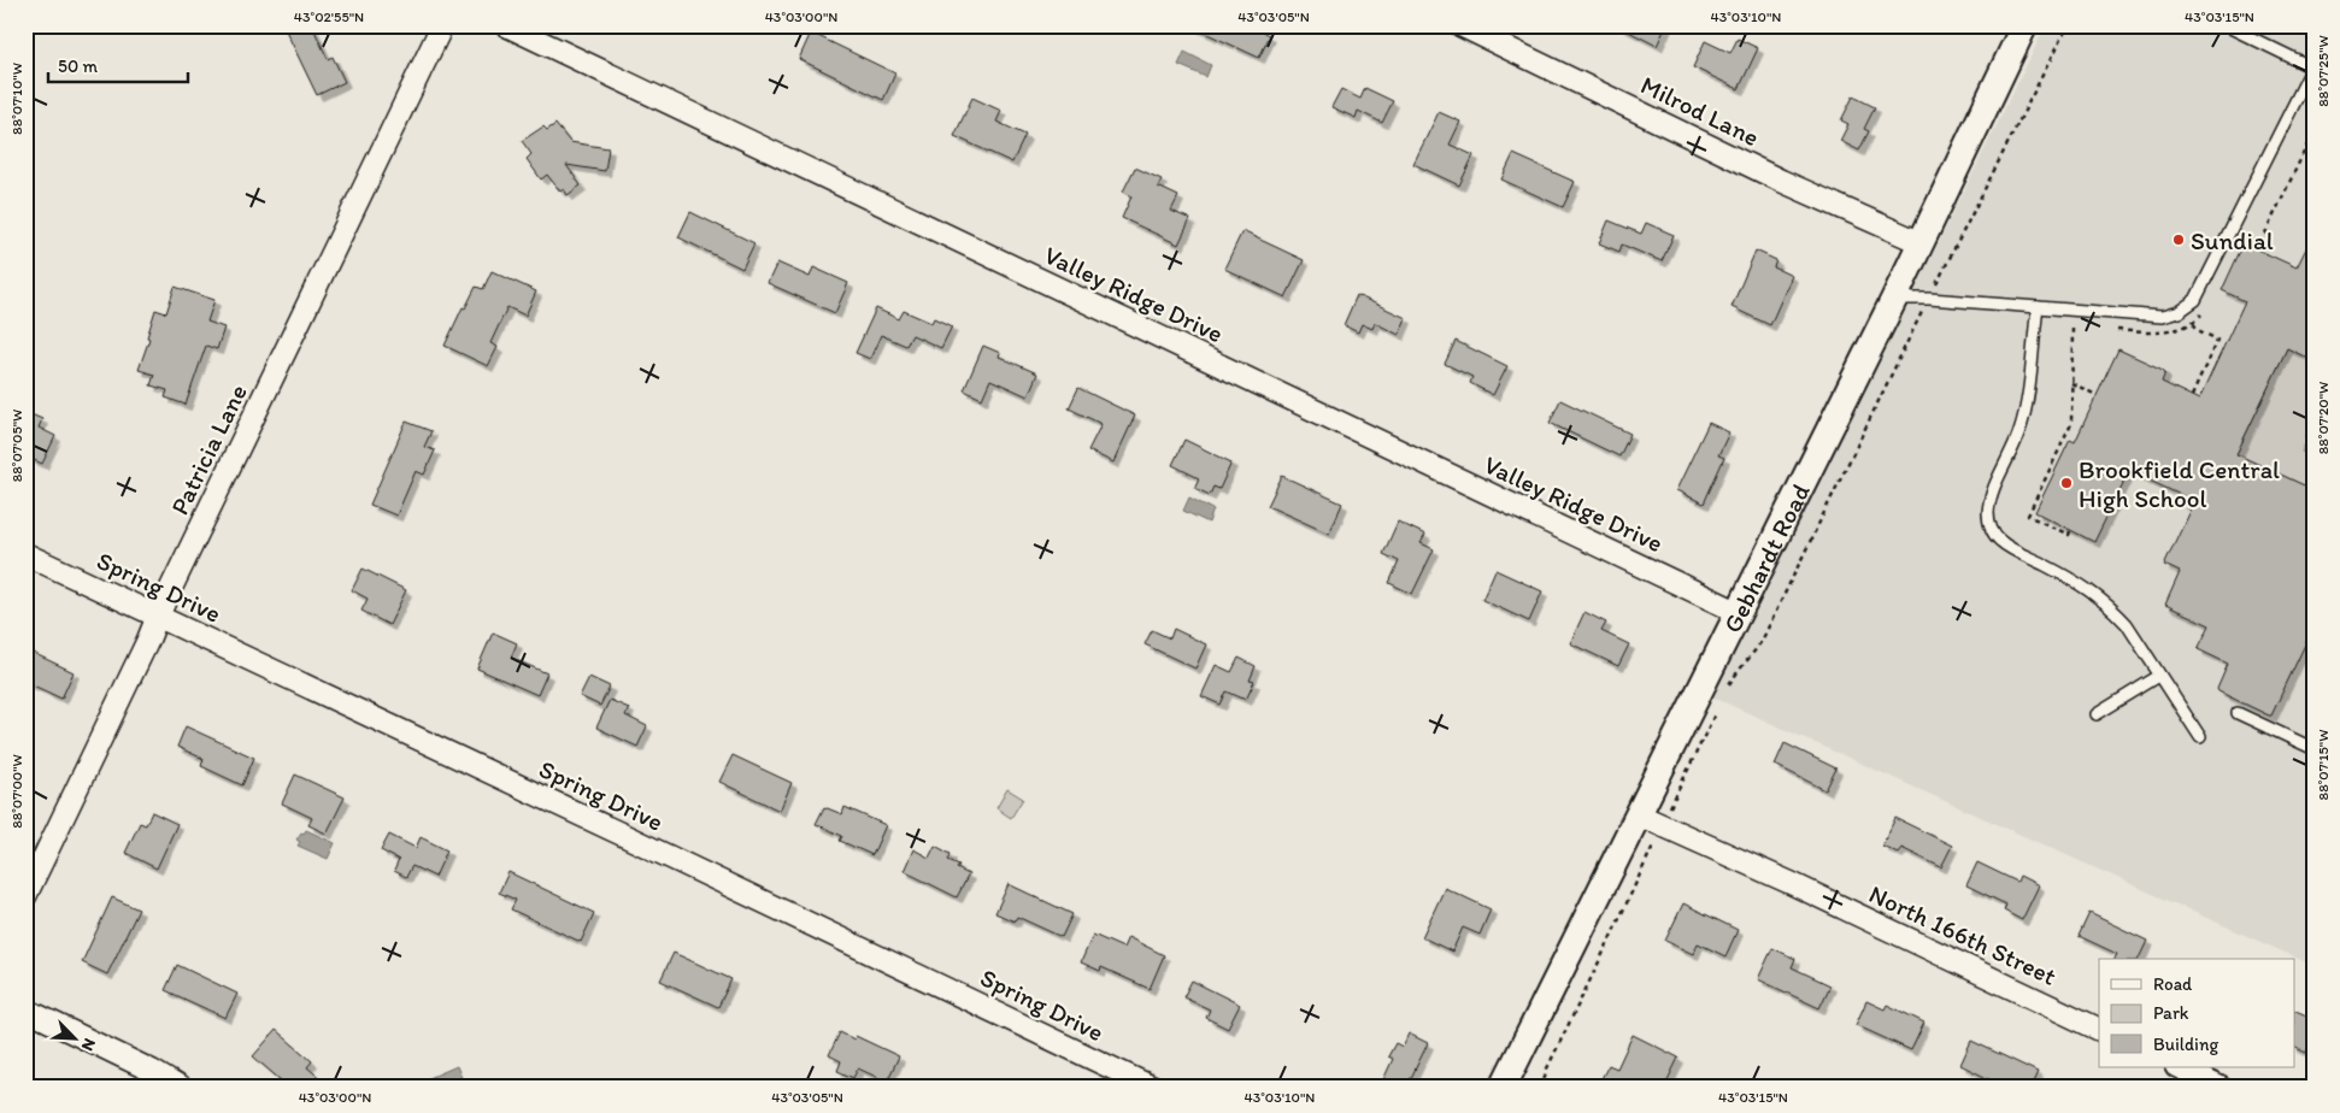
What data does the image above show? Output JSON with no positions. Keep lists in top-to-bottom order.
{
  "streets": {
    "street": [
      "Milrod Lane",
      "Valley Ridge Drive",
      "Patricia Lane",
      "Gebhardt Road",
      "Spring Drive",
      "North 166th Street"
    ]
  },
  "crossings": [
    ["Milrod Lane", "Gebhardt Road"],
    ["Valley Ridge Drive", "Gebhardt Road"],
    ["Patricia Lane", "Spring Drive"],
    ["Gebhardt Road", "North 166th Street"]
  ],
  "places": ["Sundial", "Brookfield Central High School"],
  "legend": ["Road", "Park", "Building"],
  "scale_bar": "50 m",
  "north": "bottom right",
  "coordinates": [
    "43°02'55\"N",
    "43°03'00\"N",
    "43°03'05\"N",
    "43°03'10\"N",
    "43°03'15\"N",
    "88°07'25\"W",
    "88°07'10\"W",
    "88°07'20\"W",
    "88°07'05\"W",
    "88°07'15\"W",
    "88°07'00\"W"
  ]
}
